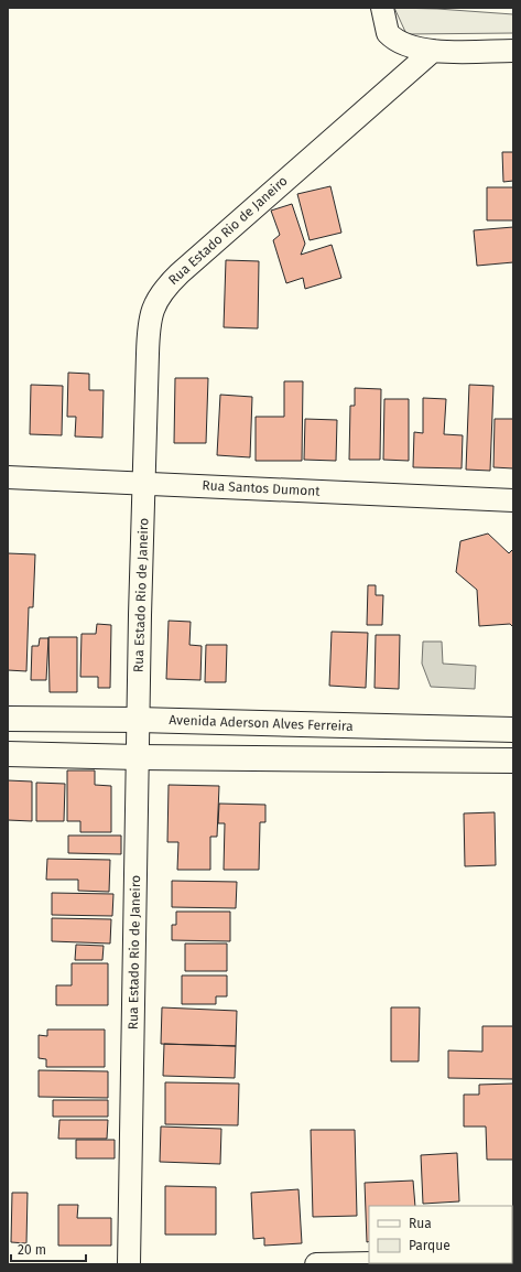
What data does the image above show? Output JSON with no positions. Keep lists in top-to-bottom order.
{
  "streets": {
    "main road": ["Avenida Aderson Alves Ferreira"],
    "street": ["Rua Estado Rio de Janeiro", "Rua Santos Dumont"]
  },
  "crossings": [
    ["Rua Estado Rio de Janeiro", "Rua Santos Dumont"],
    ["Rua Estado Rio de Janeiro", "Avenida Aderson Alves Ferreira"]
  ],
  "legend": ["Rua", "Parque"],
  "scale_bar": "20 m"
}
